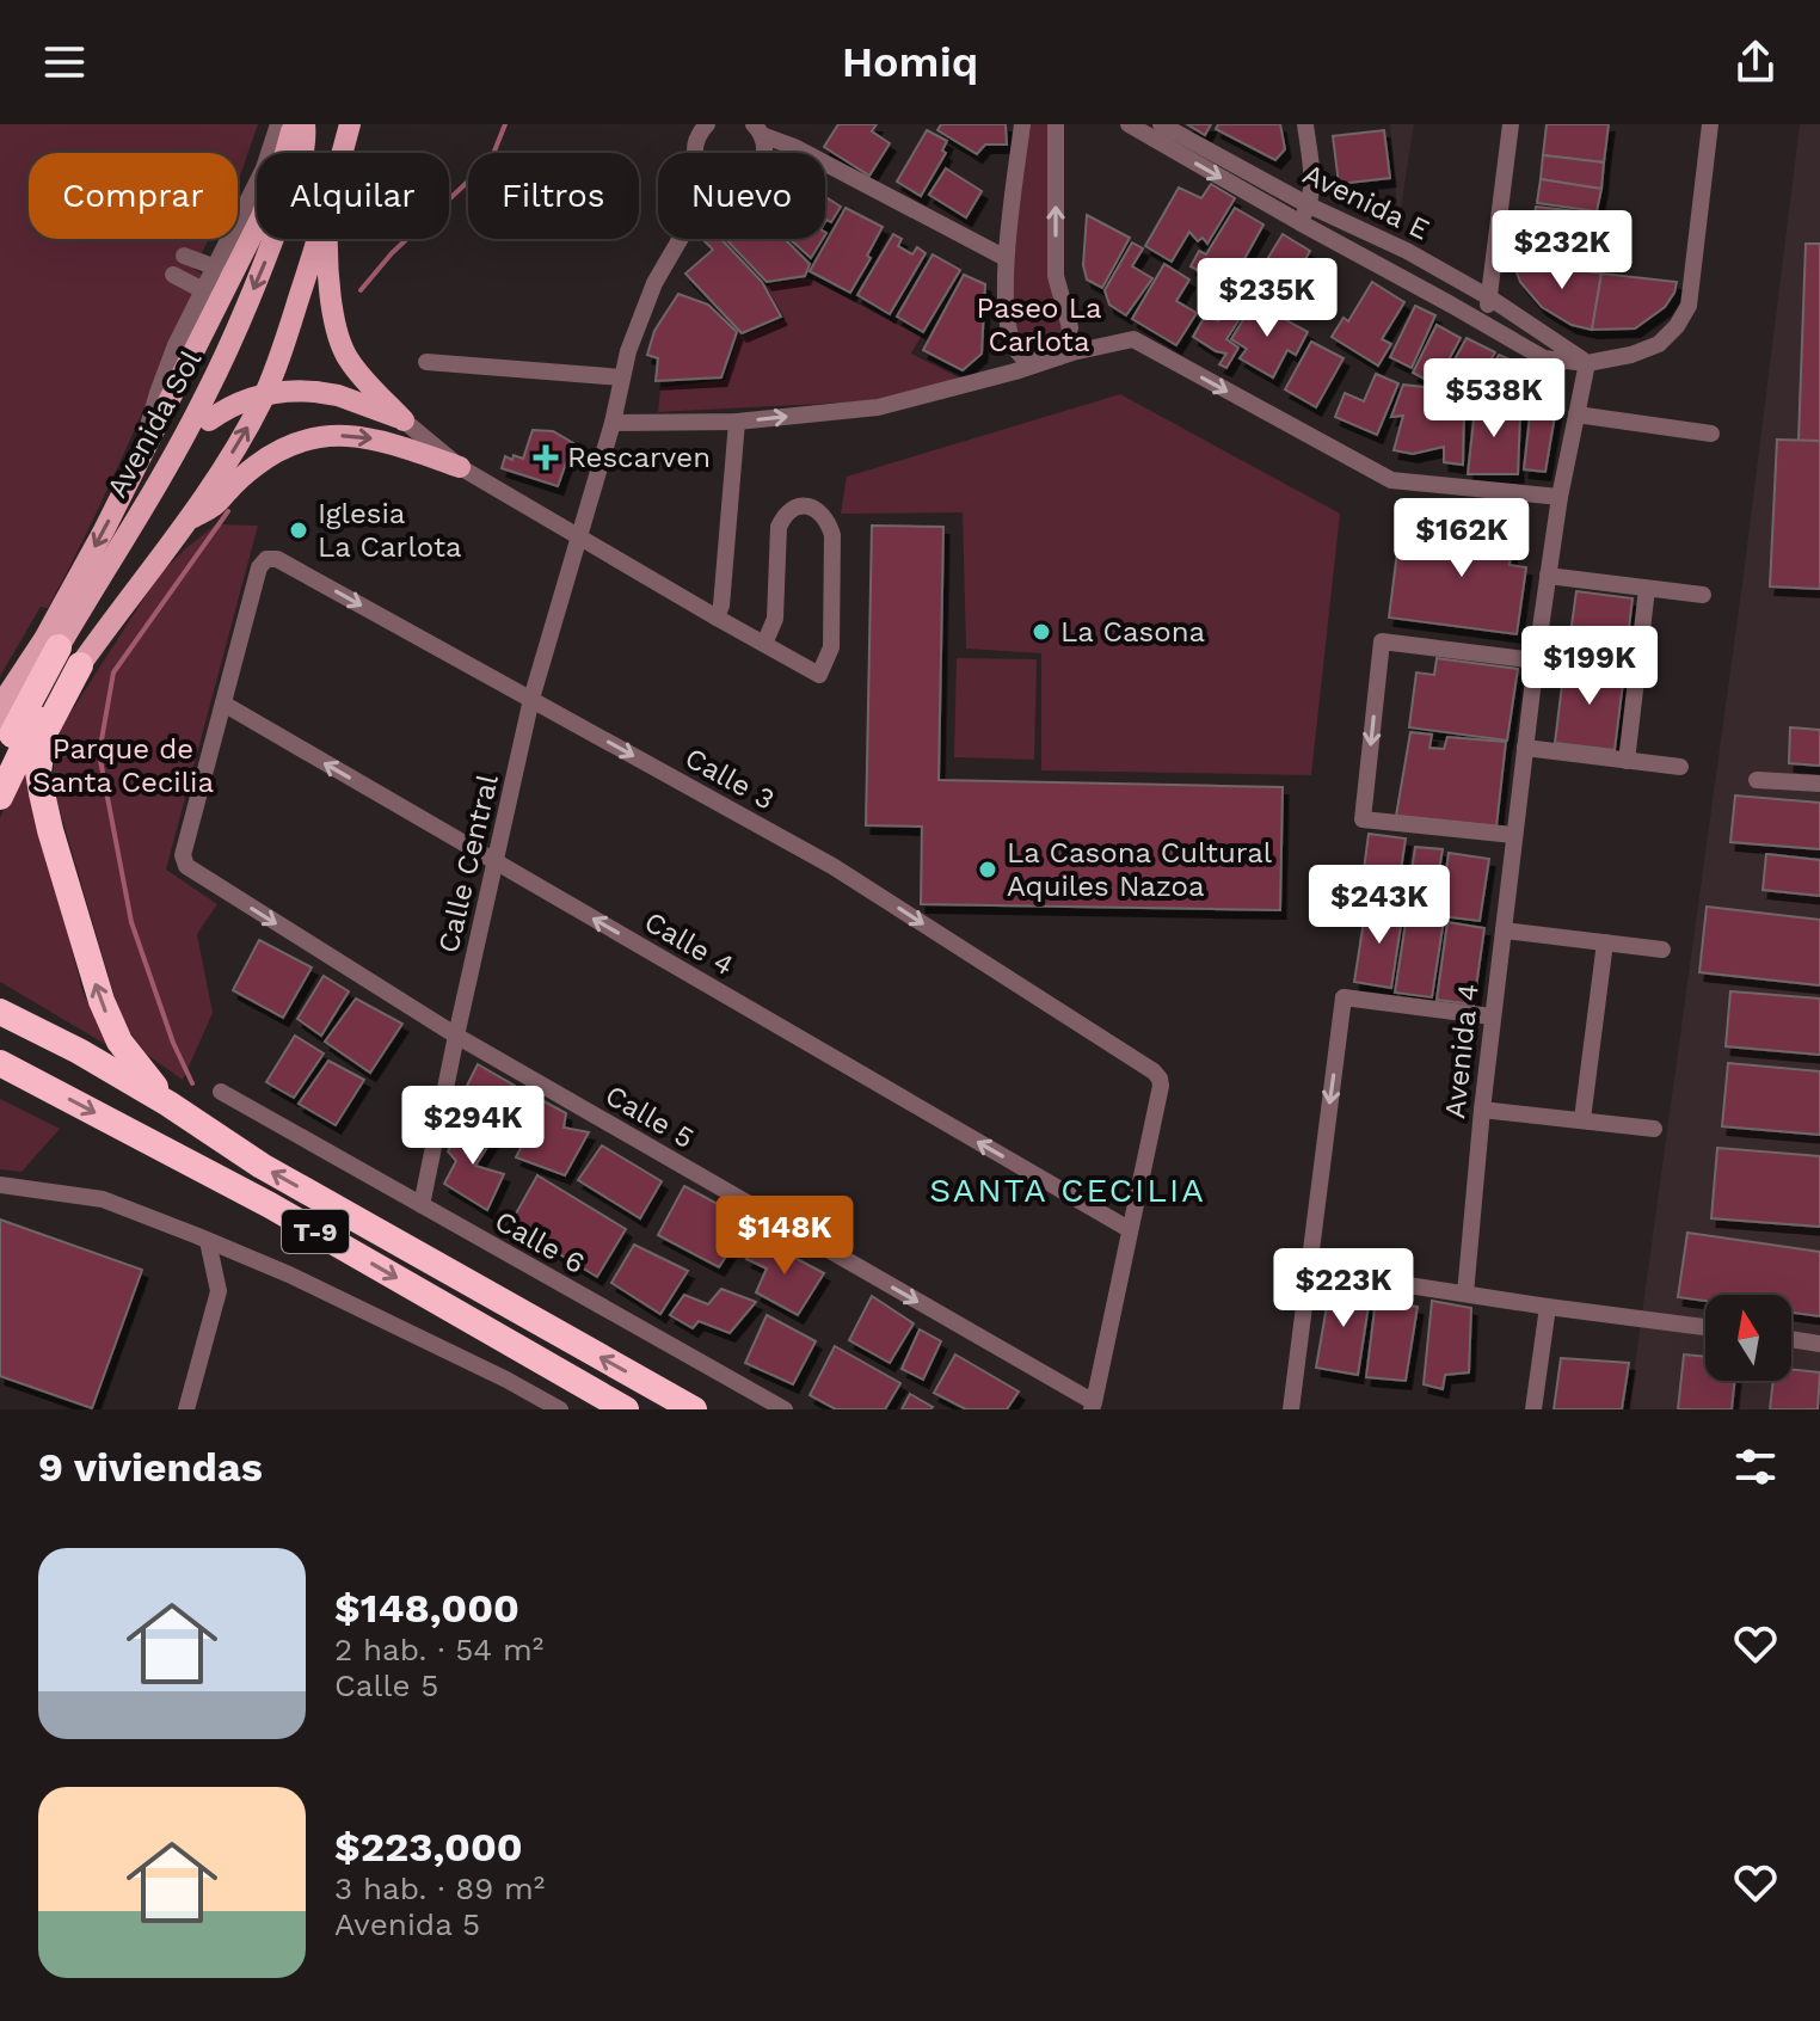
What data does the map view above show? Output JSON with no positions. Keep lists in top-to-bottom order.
{
  "streets": {
    "highway": ["T-9"],
    "main road": ["Avenida Sol"],
    "street": [
      "Avenida E",
      "Calle 3",
      "Calle Central",
      "Calle 4",
      "Avenida 4",
      "Calle 5",
      "Calle 6"
    ]
  },
  "crossings": [
    ["Avenida E", "Avenida 4"],
    ["Calle 3", "Calle Central"],
    ["Calle 3", "Calle 4"],
    ["Calle 3", "Calle 5"],
    ["Calle Central", "Calle 4"],
    ["Calle Central", "Calle 5"],
    ["Calle Central", "Calle 6"],
    ["Calle 4", "Calle 5"]
  ],
  "one_way": ["Calle 4", "Calle 5"],
  "districts": ["SANTA CECILIA"],
  "parks": ["Paseo La Carlota", "Parque de Santa Cecilia"],
  "places": {
    "health": ["Rescarven"],
    "other": ["Iglesia La Carlota", "La Casona", "La Casona Cultural Aquiles Nazoa"]
  },
  "north": "top",
  "page": {
    "header": "Homiq",
    "chip": [
      "Comprar",
      "Alquilar",
      "Filtros",
      "Nuevo"
    ],
    "price": [
      "$232K",
      "$235K",
      "$538K",
      "$162K",
      "$199K",
      "$243K",
      "$294K",
      "$148K",
      "$223K"
    ],
    "heading": "9 viviendas",
    "list": [
      {
        "name": "$148,000",
        "note": "2 hab. · 54 m² · Calle 5"
      },
      {
        "name": "$223,000",
        "note": "3 hab. · 89 m² · Avenida 5"
      }
    ]
  }
}
